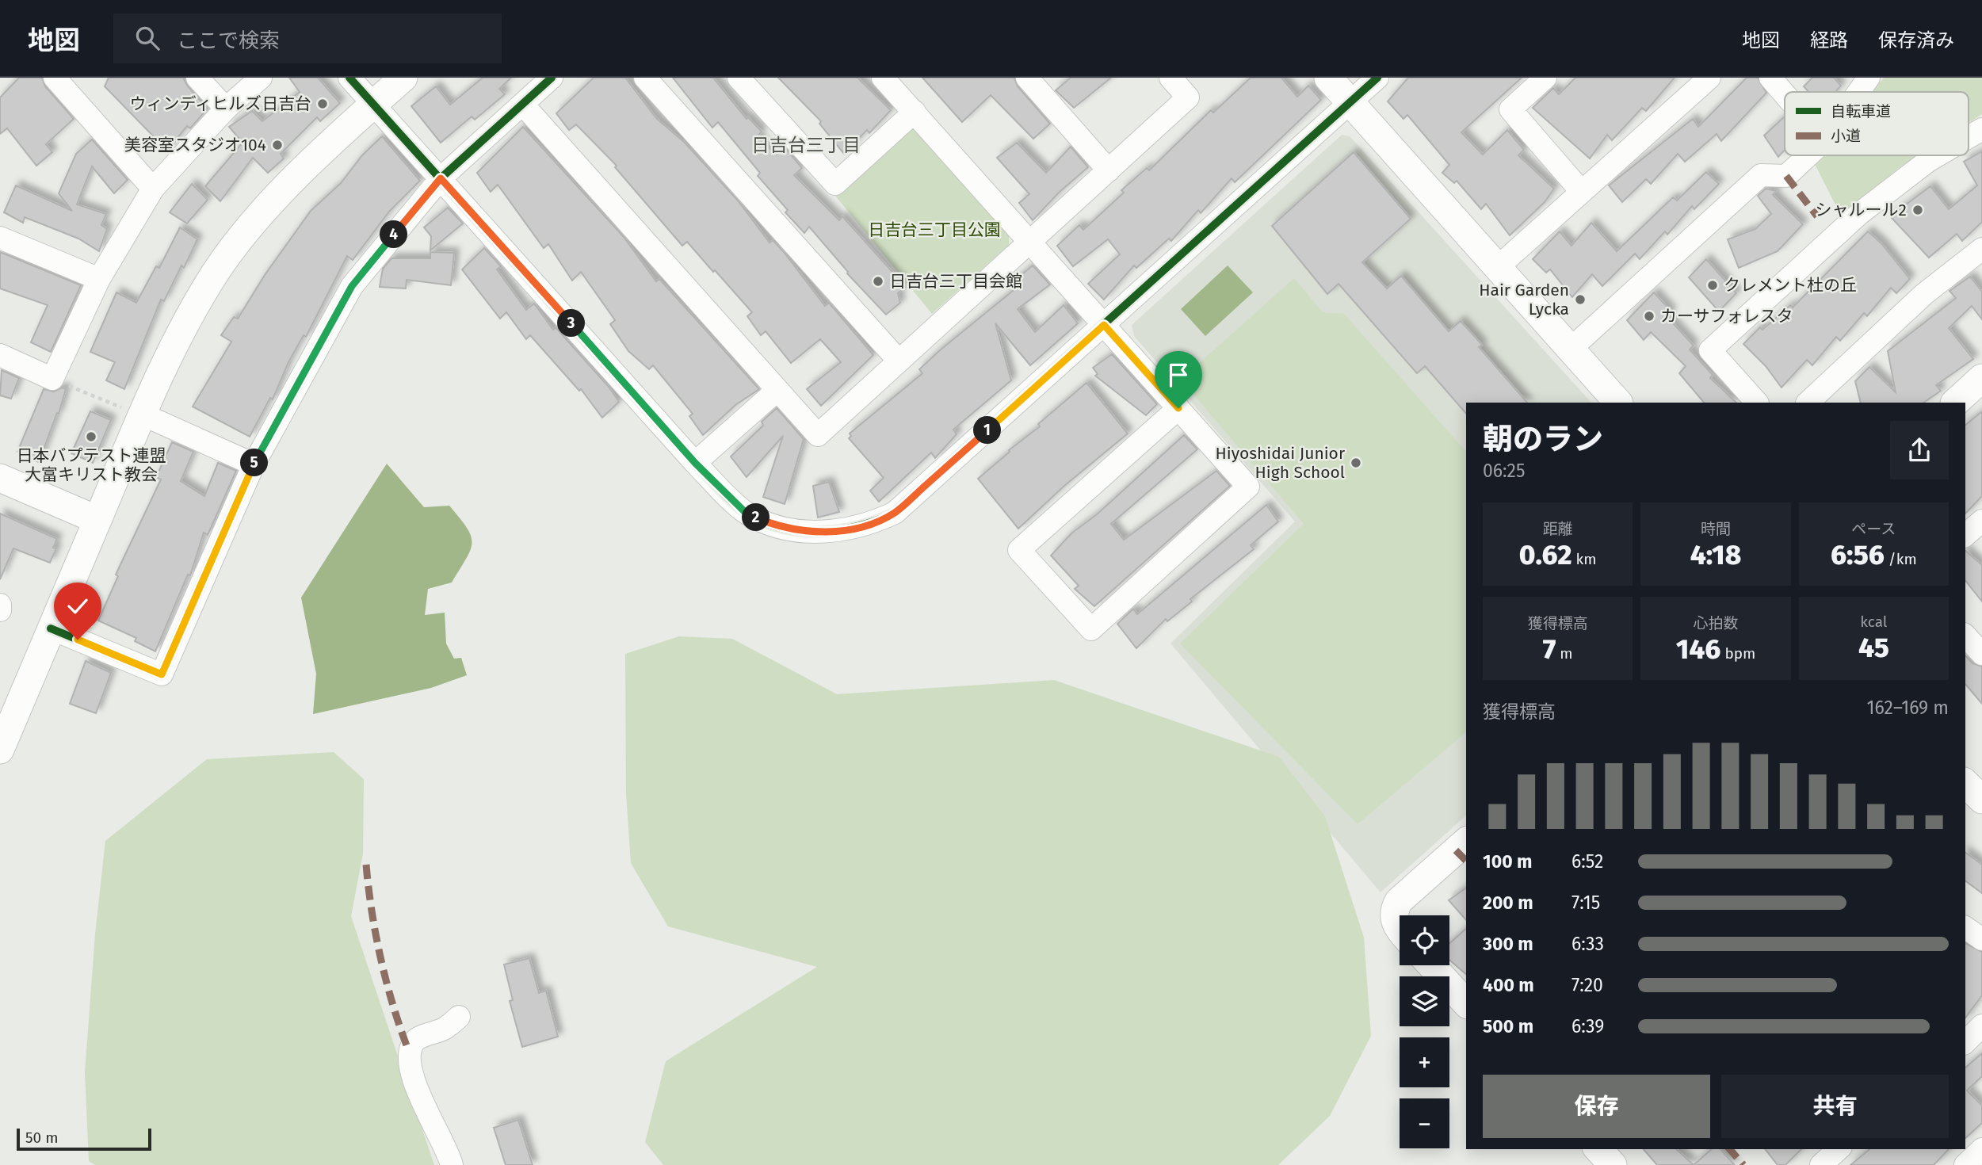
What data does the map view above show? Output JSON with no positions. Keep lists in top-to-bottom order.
{
  "districts": ["日吉台三丁目"],
  "parks": ["日吉台三丁目公園"],
  "places": [
    "ウィンディヒルズ日吉台",
    "美容室スタジオ104",
    "シャルール2",
    "日吉台三丁目会館",
    "クレメント杜の丘",
    "Hair Garden Lycka",
    "カーサフォレスタ",
    "日本バプテスト連盟 大富キリスト教会",
    "Hiyoshidai Junior High School"
  ],
  "legend": ["自転車道", "小道"],
  "scale_bar": "50 m",
  "page": {
    "header": "地図",
    "search": "ここで検索",
    "nav": ["地図", "経路", "保存済み"],
    "pins": [
      "4",
      "3",
      "1",
      "5",
      "2"
    ],
    "heading": ["朝のラン", "06:25"],
    "stats": [
      ["距離", "0.62 km"],
      ["時間", "4:18"],
      ["ペース", "6:56 /km"],
      ["獲得標高", "7 m"],
      ["心拍数", "146 bpm"],
      ["kcal", "45"]
    ],
    "chart": ["獲得標高", "162–169 m"],
    "list": [
      {
        "name": "100 m",
        "note": "6:52"
      },
      {
        "name": "200 m",
        "note": "7:15"
      },
      {
        "name": "300 m",
        "note": "6:33"
      },
      {
        "name": "400 m",
        "note": "7:20"
      },
      {
        "name": "500 m",
        "note": "6:39"
      }
    ],
    "map_buttons": ["+", "−"],
    "buttons": ["保存", "共有"],
    "scale": "50 m"
  }
}
